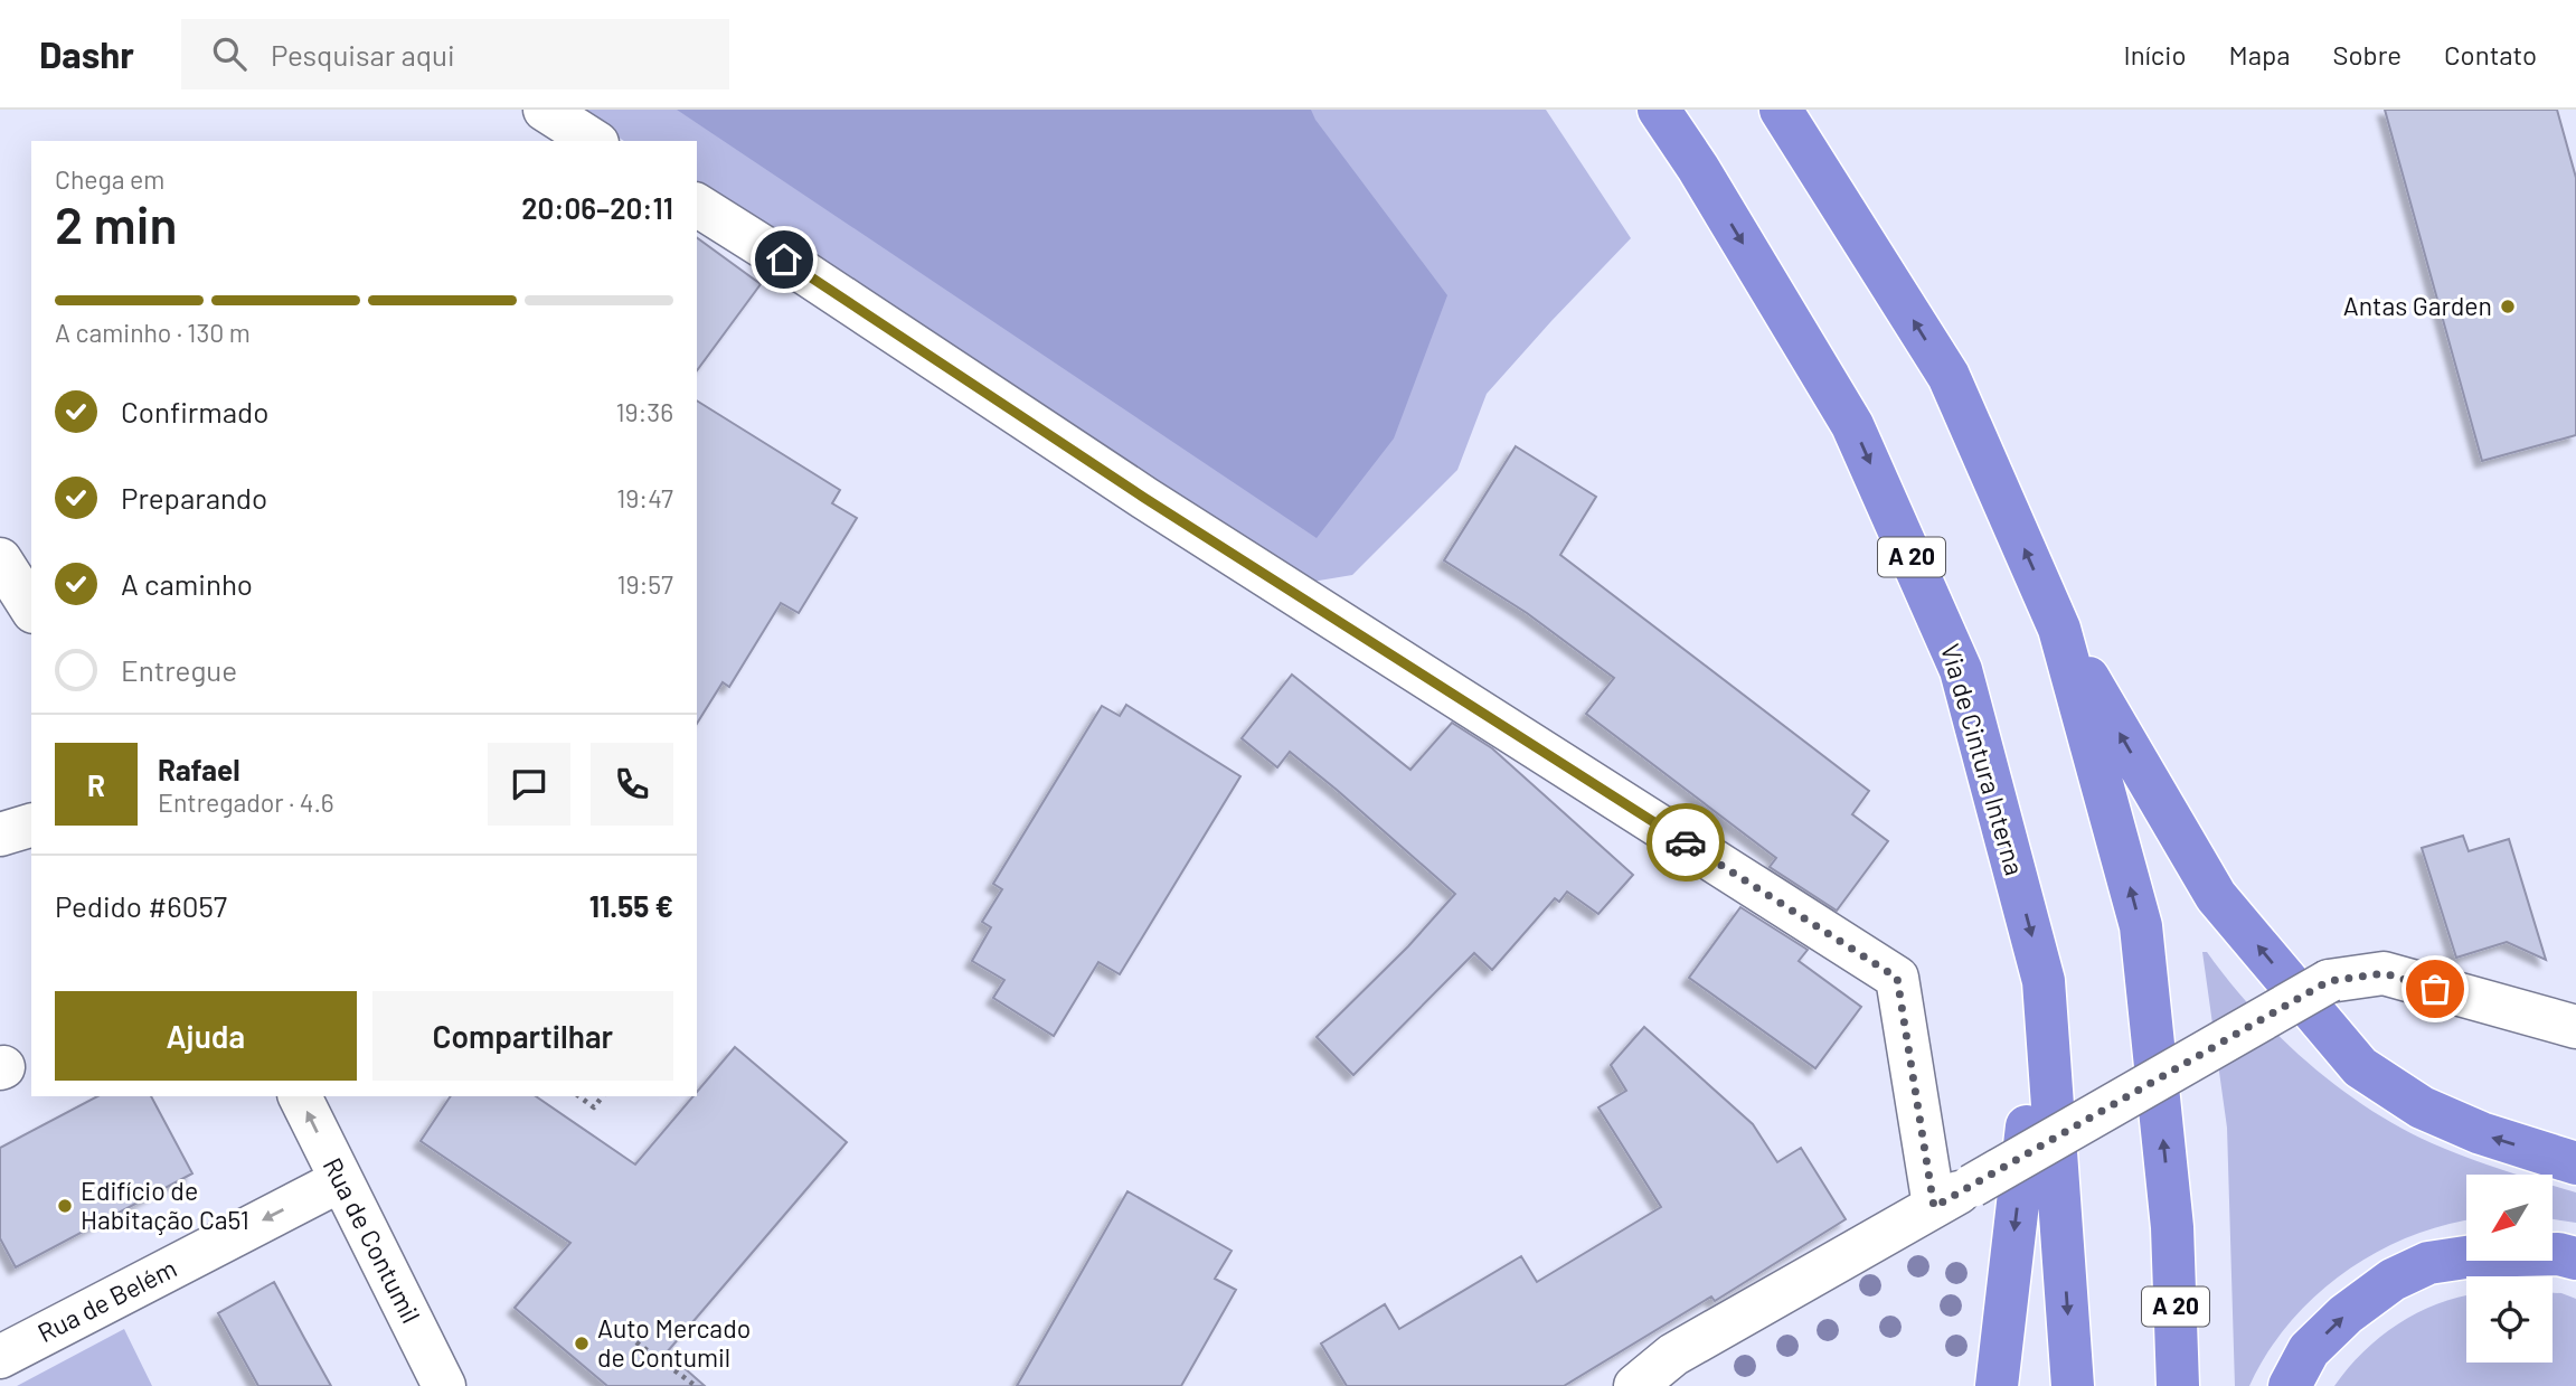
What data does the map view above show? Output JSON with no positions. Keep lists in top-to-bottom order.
{
  "streets": {
    "highway": ["A 20", "Via de Cintura Interna"],
    "street": ["Rua de Contumil", "Rua de Belém"]
  },
  "crossings": [
    ["Rua de Contumil", "Rua de Belém"]
  ],
  "one_way": ["Rua de Belém"],
  "places": ["Antas Garden", "Edifício de Habitação Ca51", "Auto Mercado de Contumil"],
  "north": "bottom left",
  "page": {
    "header": "Dashr",
    "search": "Pesquisar aqui",
    "nav": [
      "Início",
      "Mapa",
      "Sobre",
      "Contato"
    ],
    "heading": ["2 min", "Chega em", "20:06–20:11"],
    "panel": [
      "Rafael",
      "Entregador · 4.6",
      "Pedido #6057",
      "11.55 €"
    ],
    "bar": "A caminho · 130 m",
    "list": [
      ["Confirmado", "19:36"],
      ["Preparando", "19:47"],
      ["A caminho", "19:57"],
      "Entregue"
    ],
    "round": "R",
    "buttons": ["Ajuda", "Compartilhar"]
  }
}
